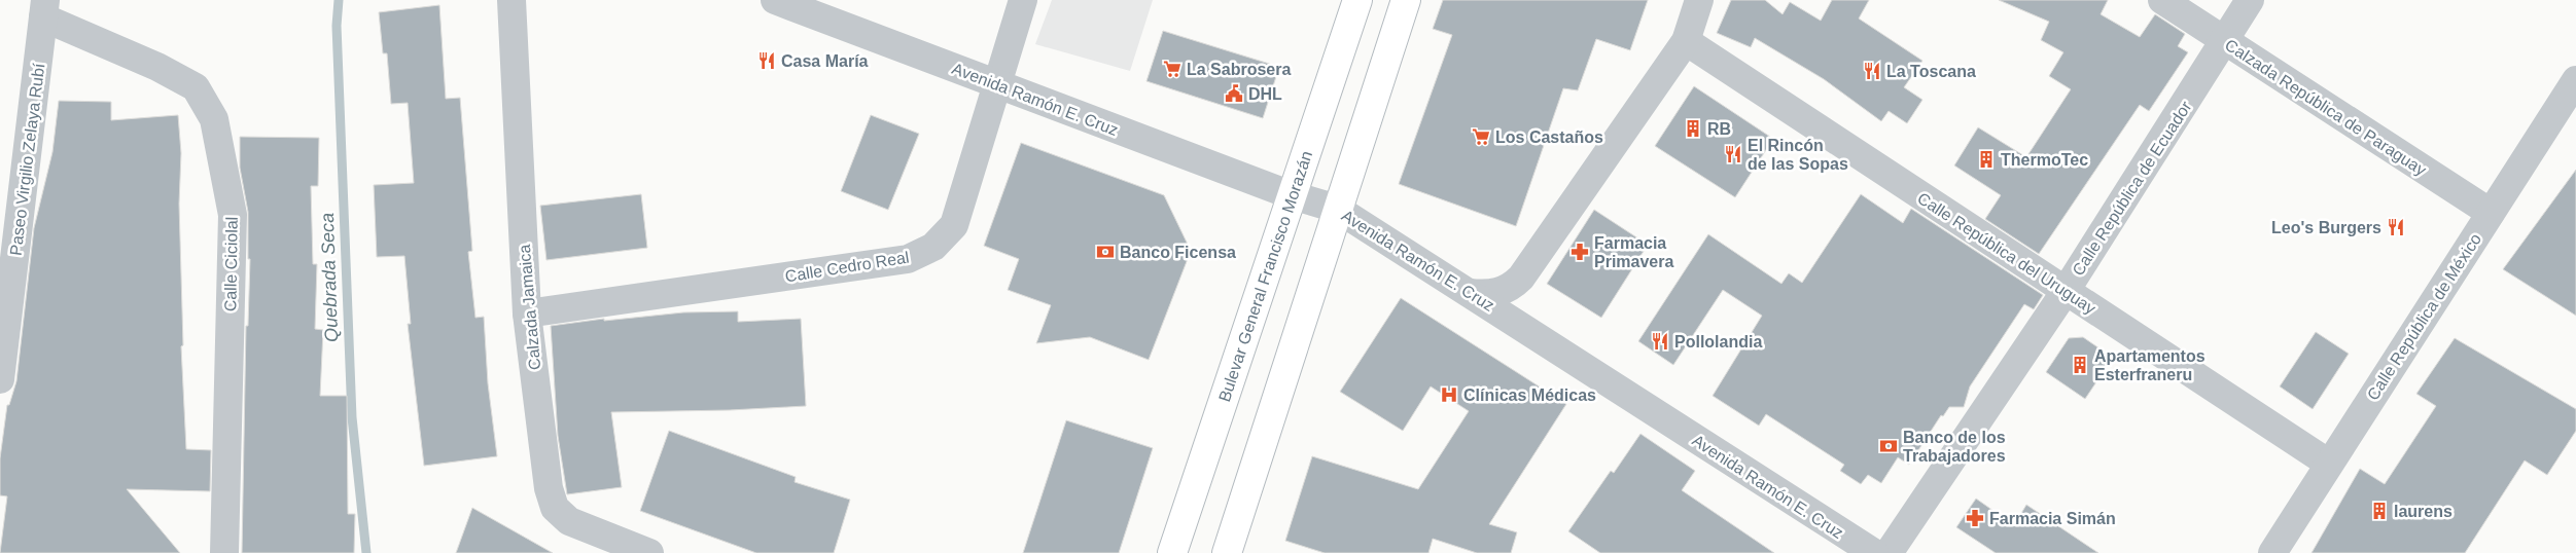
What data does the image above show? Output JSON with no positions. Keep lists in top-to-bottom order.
{
  "streets": {
    "main road": ["Bulevar General Francisco Morazán"],
    "street": [
      "Avenida Ramón E. Cruz",
      "Calzada República de Paraguay",
      "Paseo Virgilio Zelaya Rubí",
      "Calle República de Ecuador",
      "Calle República del Uruguay",
      "Calle Ciciolal",
      "Calle Cedro Real",
      "Calzada Jamaica",
      "Calle República de México"
    ]
  },
  "crossings": [
    ["Avenida Ramón E. Cruz", "Calle Cedro Real"],
    ["Avenida Ramón E. Cruz", "Bulevar General Francisco Morazán"],
    ["Calzada República de Paraguay", "Calle República de Ecuador"],
    ["Calzada República de Paraguay", "Calle República de México"],
    ["Paseo Virgilio Zelaya Rubí", "Calle Ciciolal"],
    ["Calle República de Ecuador", "Calle República del Uruguay"],
    ["Calle República del Uruguay", "Calle República de México"],
    ["Calle Cedro Real", "Calzada Jamaica"]
  ],
  "water": ["Quebrada Seca"],
  "places": {
    "restaurant": [
      "Casa María",
      "La Toscana",
      "El Rincón de las Sopas",
      "Leo's Burgers",
      "Pollolandia"
    ],
    "supermarket": ["La Sabrosera", "Los Castaños"],
    "public building": ["DHL"],
    "building": [
      "RB",
      "ThermoTec",
      "Apartamentos Esterfraneru",
      "laurens"
    ],
    "bank": ["Banco Ficensa", "Banco de los Trabajadores"],
    "pharmacy": ["Farmacia Primavera", "Farmacia Simán"],
    "hospital": ["Clínicas Médicas"]
  }
}
